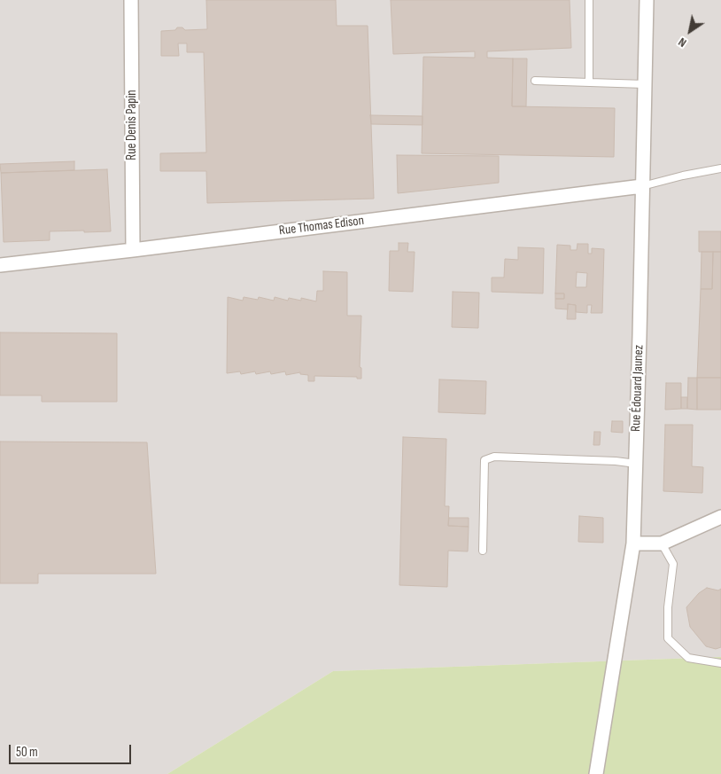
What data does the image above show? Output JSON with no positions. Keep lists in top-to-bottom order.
{
  "streets": {
    "street": ["Rue Denis Papin", "Rue Thomas Edison", "Rue Édouard Jaunez"]
  },
  "crossings": [
    ["Rue Denis Papin", "Rue Thomas Edison"],
    ["Rue Thomas Edison", "Rue Édouard Jaunez"]
  ],
  "scale_bar": "50 m",
  "north": "bottom left"
}
